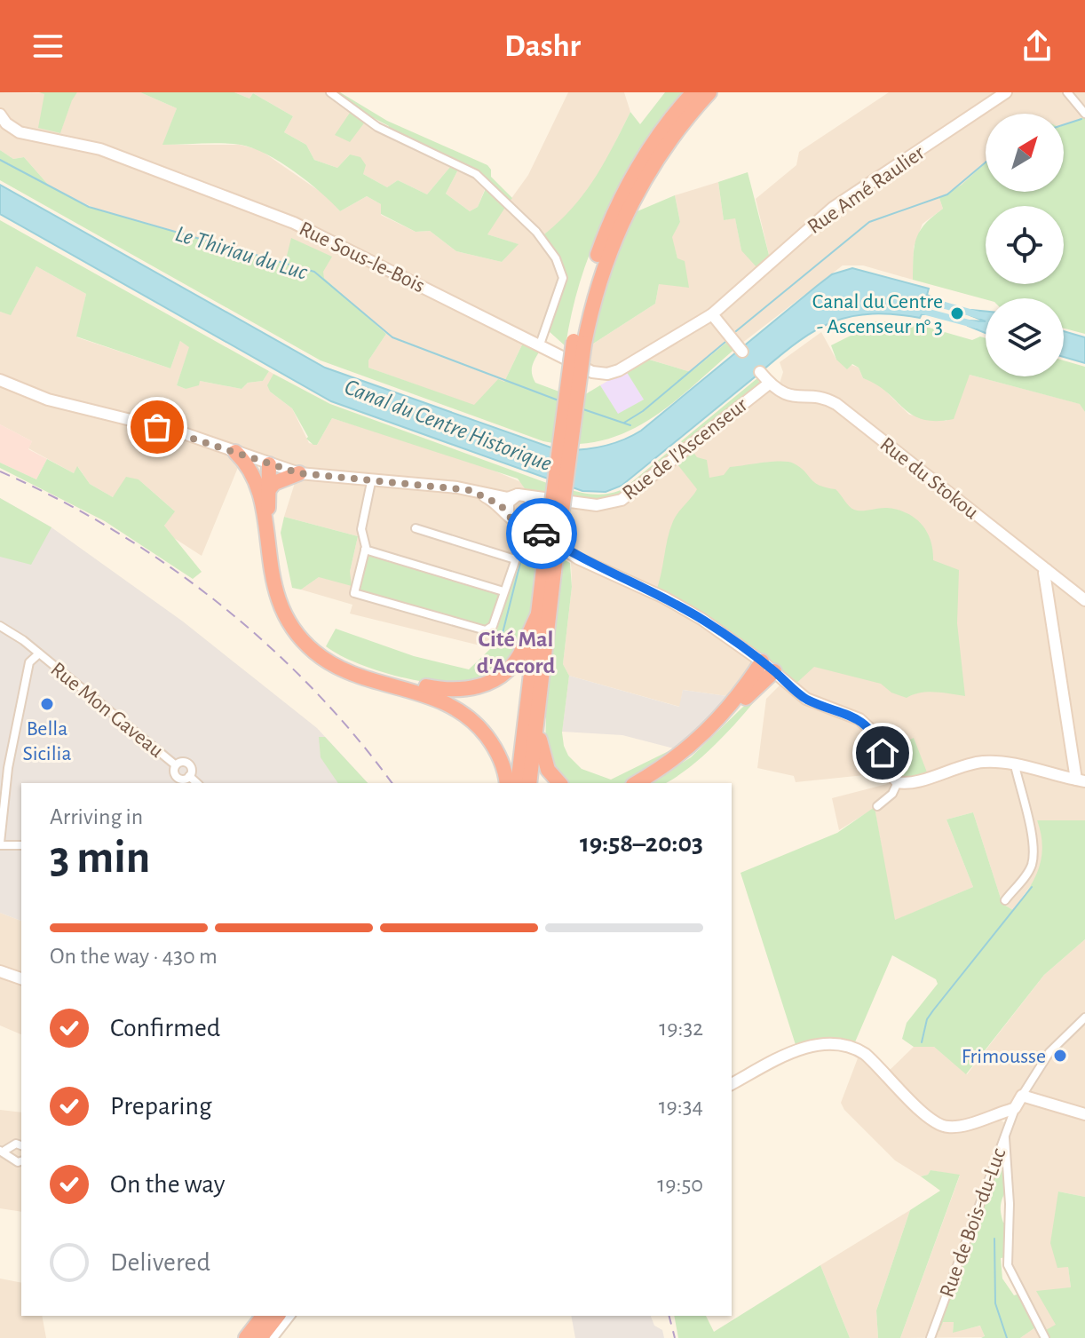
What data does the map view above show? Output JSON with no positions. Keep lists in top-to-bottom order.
{
  "streets": {
    "street": [
      "Rue Amé Raulier",
      "Rue Sous-le-Bois",
      "Rue de l'Ascenseur",
      "Rue du Stokou",
      "Rue Mon Gaveau",
      "Rue de Bois-du-Luc"
    ]
  },
  "crossings": [
    ["Rue Amé Raulier", "Rue Sous-le-Bois"],
    ["Rue de l'Ascenseur", "Rue du Stokou"]
  ],
  "districts": ["Cité Mal d'Accord"],
  "water": ["Le Thiriau du Luc", "Canal du Centre Historique"],
  "places": ["Canal du Centre - Ascenseur n° 3", "Bella Sicilia", "Frimousse"],
  "north": "top right",
  "page": {
    "header": "Dashr",
    "heading": ["3 min", "Arriving in", "19:58–20:03"],
    "bar": "On the way · 430 m",
    "list": [
      ["Confirmed", "19:32"],
      ["Preparing", "19:34"],
      ["On the way", "19:50"],
      "Delivered"
    ]
  }
}
